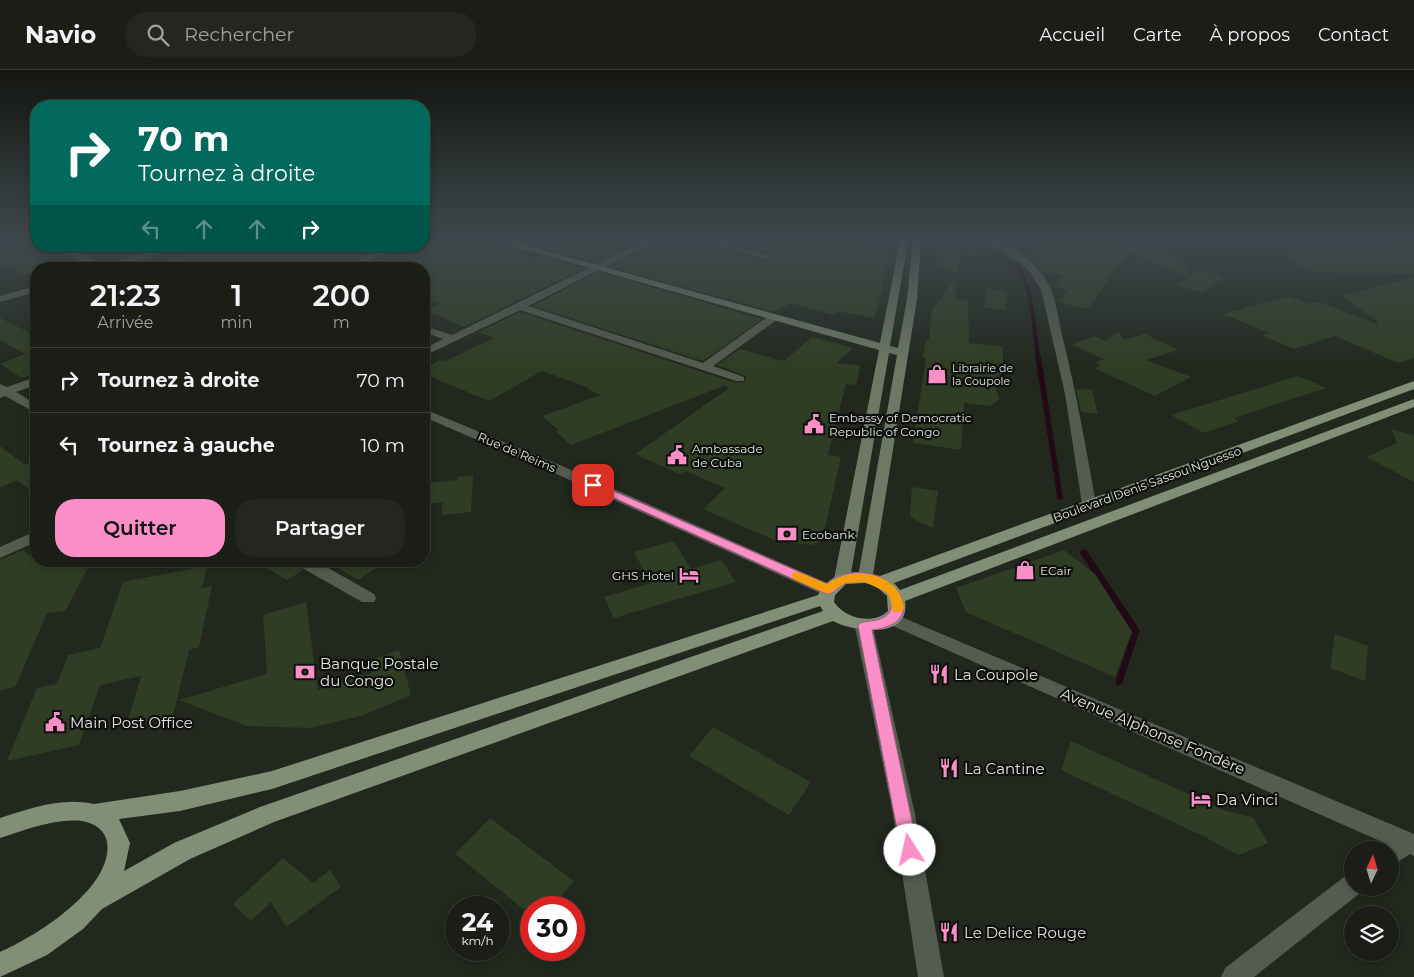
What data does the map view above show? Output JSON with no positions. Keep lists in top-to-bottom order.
{
  "streets": {
    "main road": ["Boulevard Denis Sassou Nguesso"],
    "street": ["Rue de Reims", "Avenue Alphonse Fondère"]
  },
  "crossings": [
    ["Rue de Reims", "Boulevard Denis Sassou Nguesso"],
    ["Rue de Reims", "Avenue Alphonse Fondère"],
    ["Boulevard Denis Sassou Nguesso", "Avenue Alphonse Fondère"]
  ],
  "places": {
    "shop": ["Librairie de la Coupole", "ECair"],
    "public building": ["Embassy of Democratic Republic of Congo", "Ambassade de Cuba", "Main Post Office"],
    "bank": ["Ecobank", "Banque Postale du Congo"],
    "hotel": ["GHS Hotel", "Da Vinci"],
    "restaurant": ["La Coupole", "La Cantine", "Le Delice Rouge"]
  },
  "north": "top",
  "page": {
    "header": "Navio",
    "search": "Rechercher",
    "nav": [
      "Accueil",
      "Carte",
      "À propos",
      "Contact"
    ],
    "turn": ["70 m", "Tournez à droite"],
    "eta": [
      "21:23",
      "Arrivée",
      "1",
      "min",
      "200",
      "m"
    ],
    "list": [
      {
        "name": "Tournez à droite",
        "value": "70 m"
      },
      {
        "name": "Tournez à gauche",
        "value": "10 m"
      }
    ],
    "buttons": ["Quitter", "Partager"],
    "speed": "24 km/h",
    "limit": "30"
  }
}
